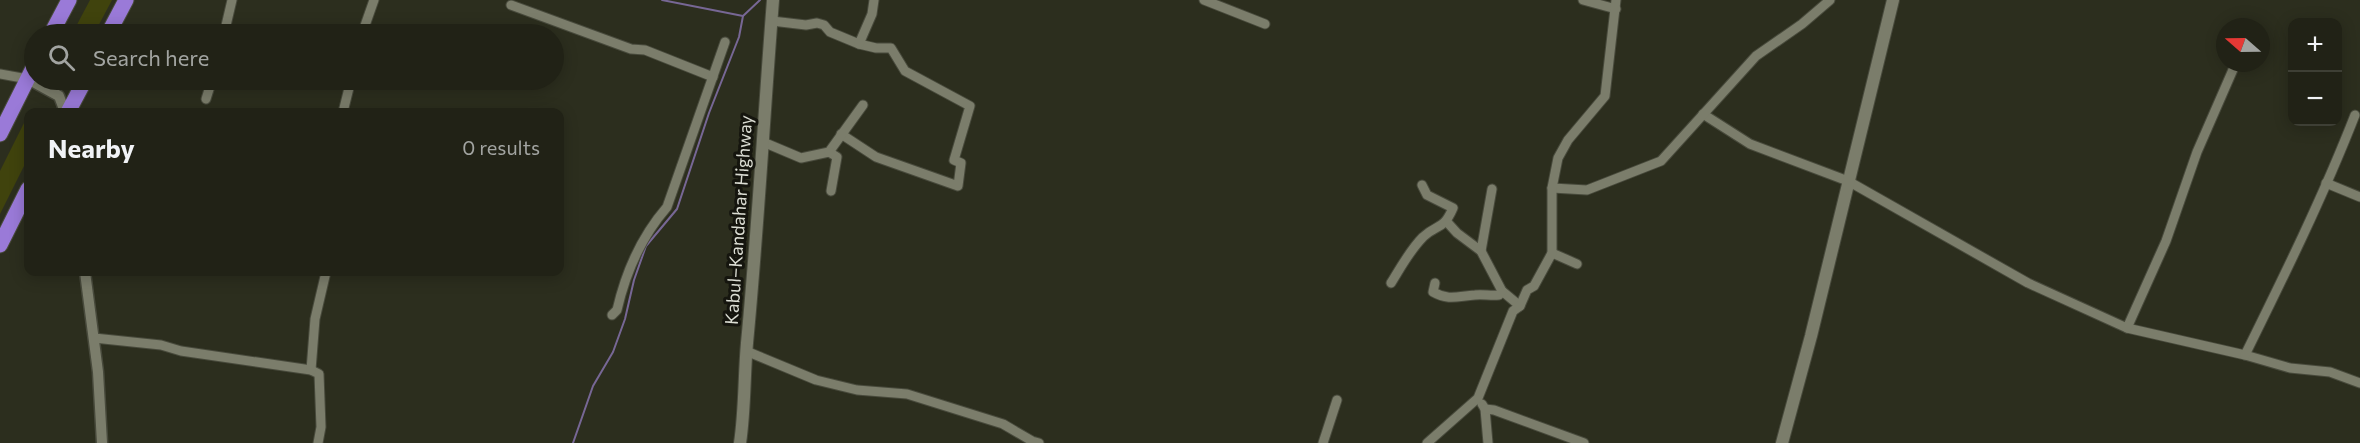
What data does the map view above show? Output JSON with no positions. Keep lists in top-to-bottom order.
{
  "streets": {
    "main road": ["Kabul–Kandahar Highway"]
  },
  "north": "left",
  "page": {
    "map_buttons": ["+", "−"],
    "search": "Search here",
    "heading": ["Nearby", "0 results"]
  }
}
